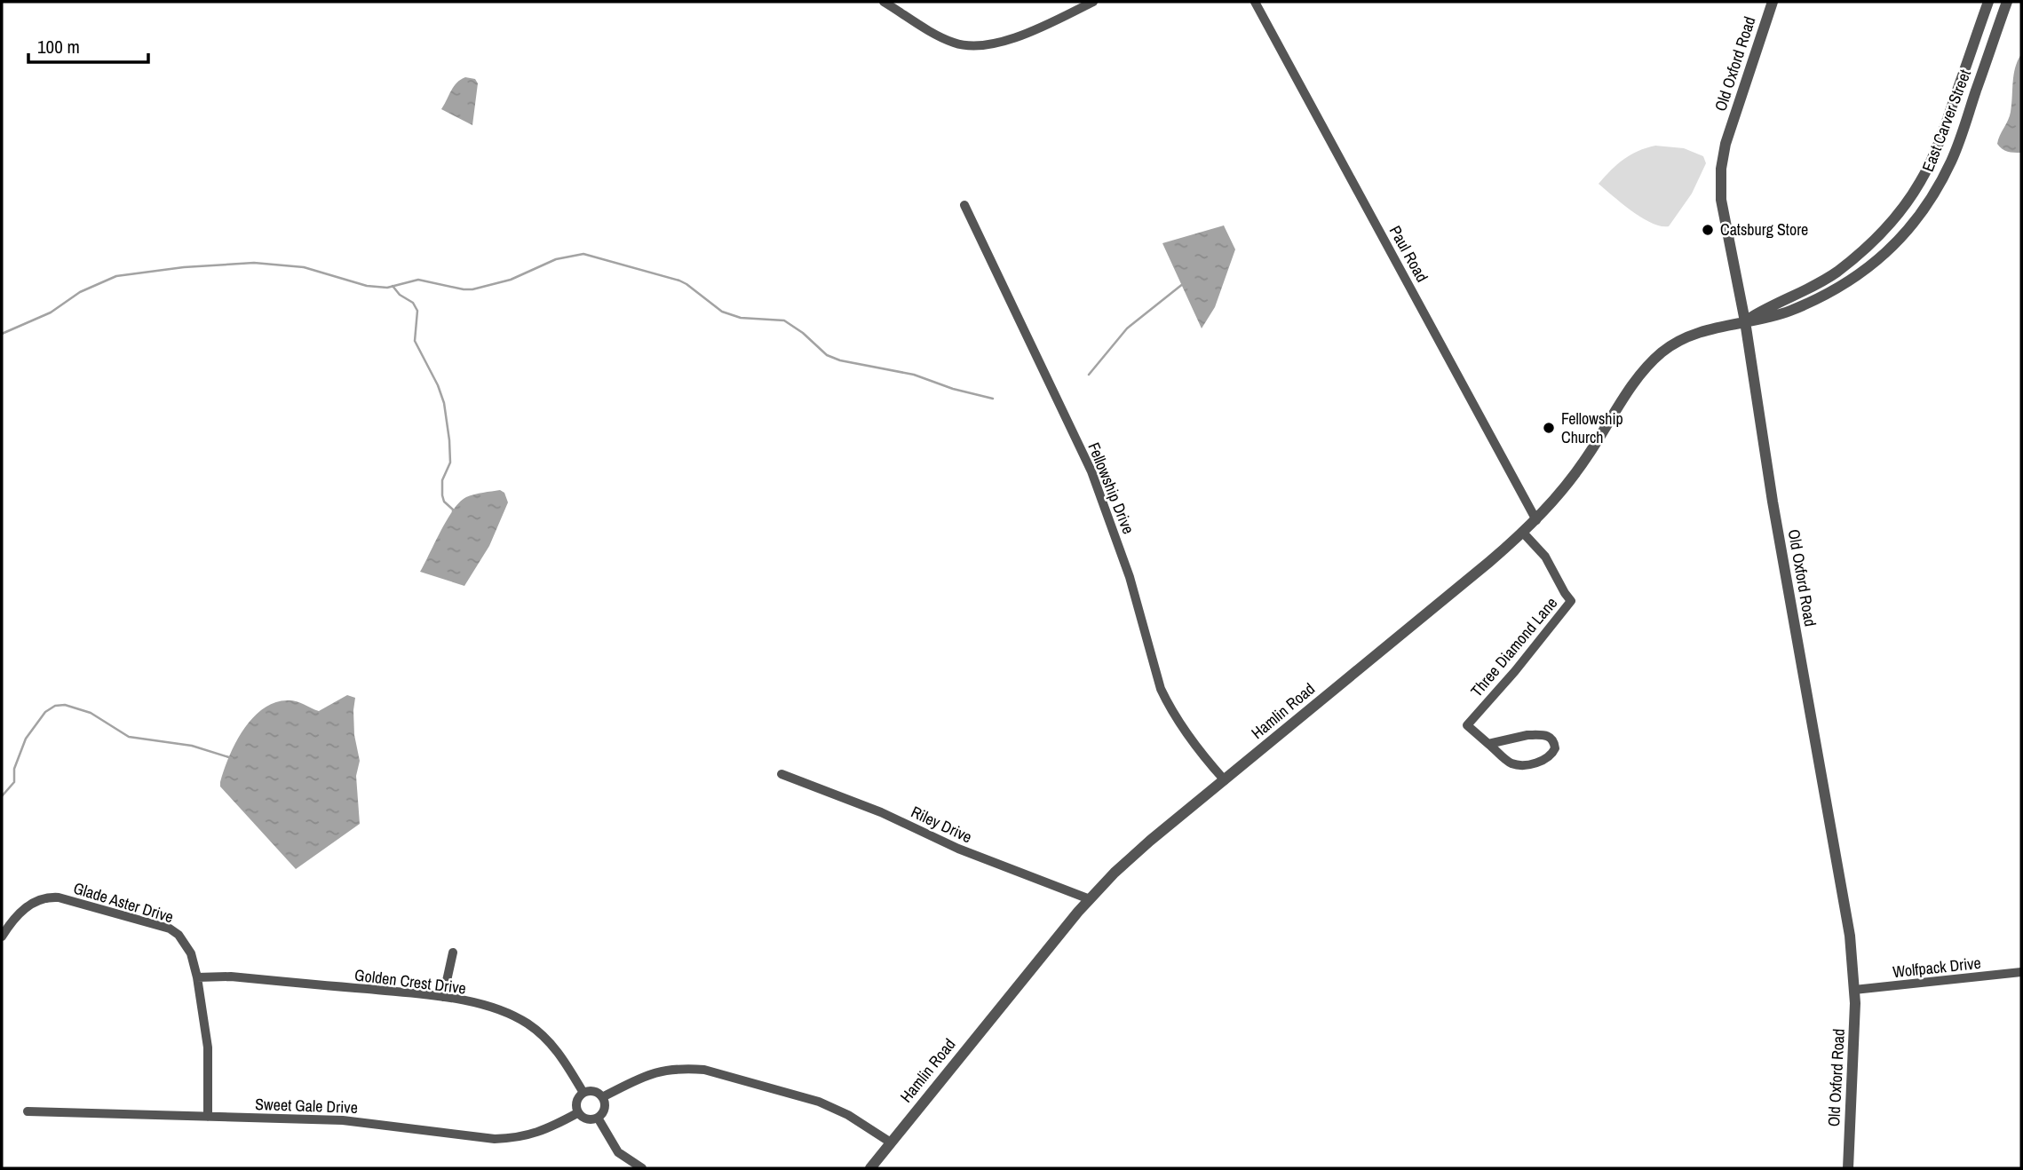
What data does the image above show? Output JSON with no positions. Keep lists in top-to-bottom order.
{
  "streets": {
    "street": [
      "Old Oxford Road",
      "East Carver Street",
      "Paul Road",
      "Fellowship Drive",
      "Three Diamond Lane",
      "Hamlin Road",
      "Riley Drive",
      "Glade Aster Drive",
      "Wolfpack Drive",
      "Golden Crest Drive",
      "Sweet Gale Drive"
    ]
  },
  "crossings": [
    ["Old Oxford Road", "East Carver Street"],
    ["Old Oxford Road", "Hamlin Road"],
    ["Old Oxford Road", "Wolfpack Drive"],
    ["East Carver Street", "Hamlin Road"],
    ["Paul Road", "Hamlin Road"],
    ["Fellowship Drive", "Hamlin Road"],
    ["Three Diamond Lane", "Hamlin Road"],
    ["Hamlin Road", "Riley Drive"],
    ["Glade Aster Drive", "Golden Crest Drive"],
    ["Glade Aster Drive", "Sweet Gale Drive"],
    ["Golden Crest Drive", "Sweet Gale Drive"]
  ],
  "places": ["Catsburg Store", "Fellowship Church"],
  "scale_bar": "100 m"
}
